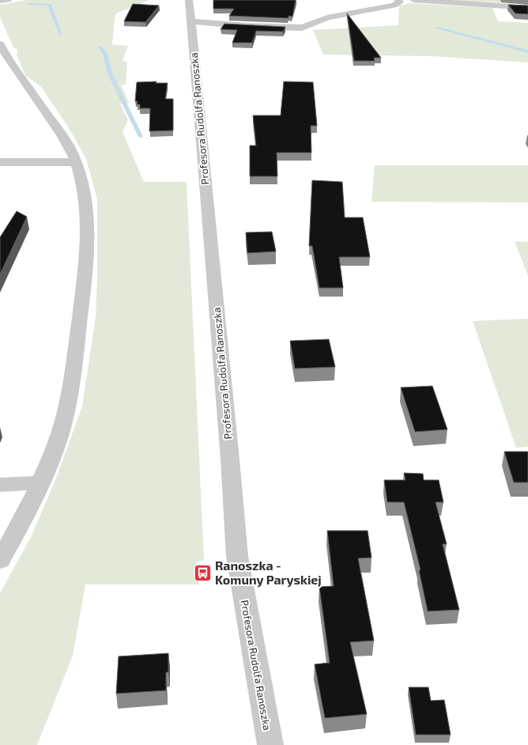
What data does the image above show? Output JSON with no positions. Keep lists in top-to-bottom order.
{
  "streets": {
    "street": ["Profesora Rudolfa Ranoszka"]
  },
  "places": {
    "bus stop": ["Ranoszka - Komuny Paryskiej"]
  }
}
